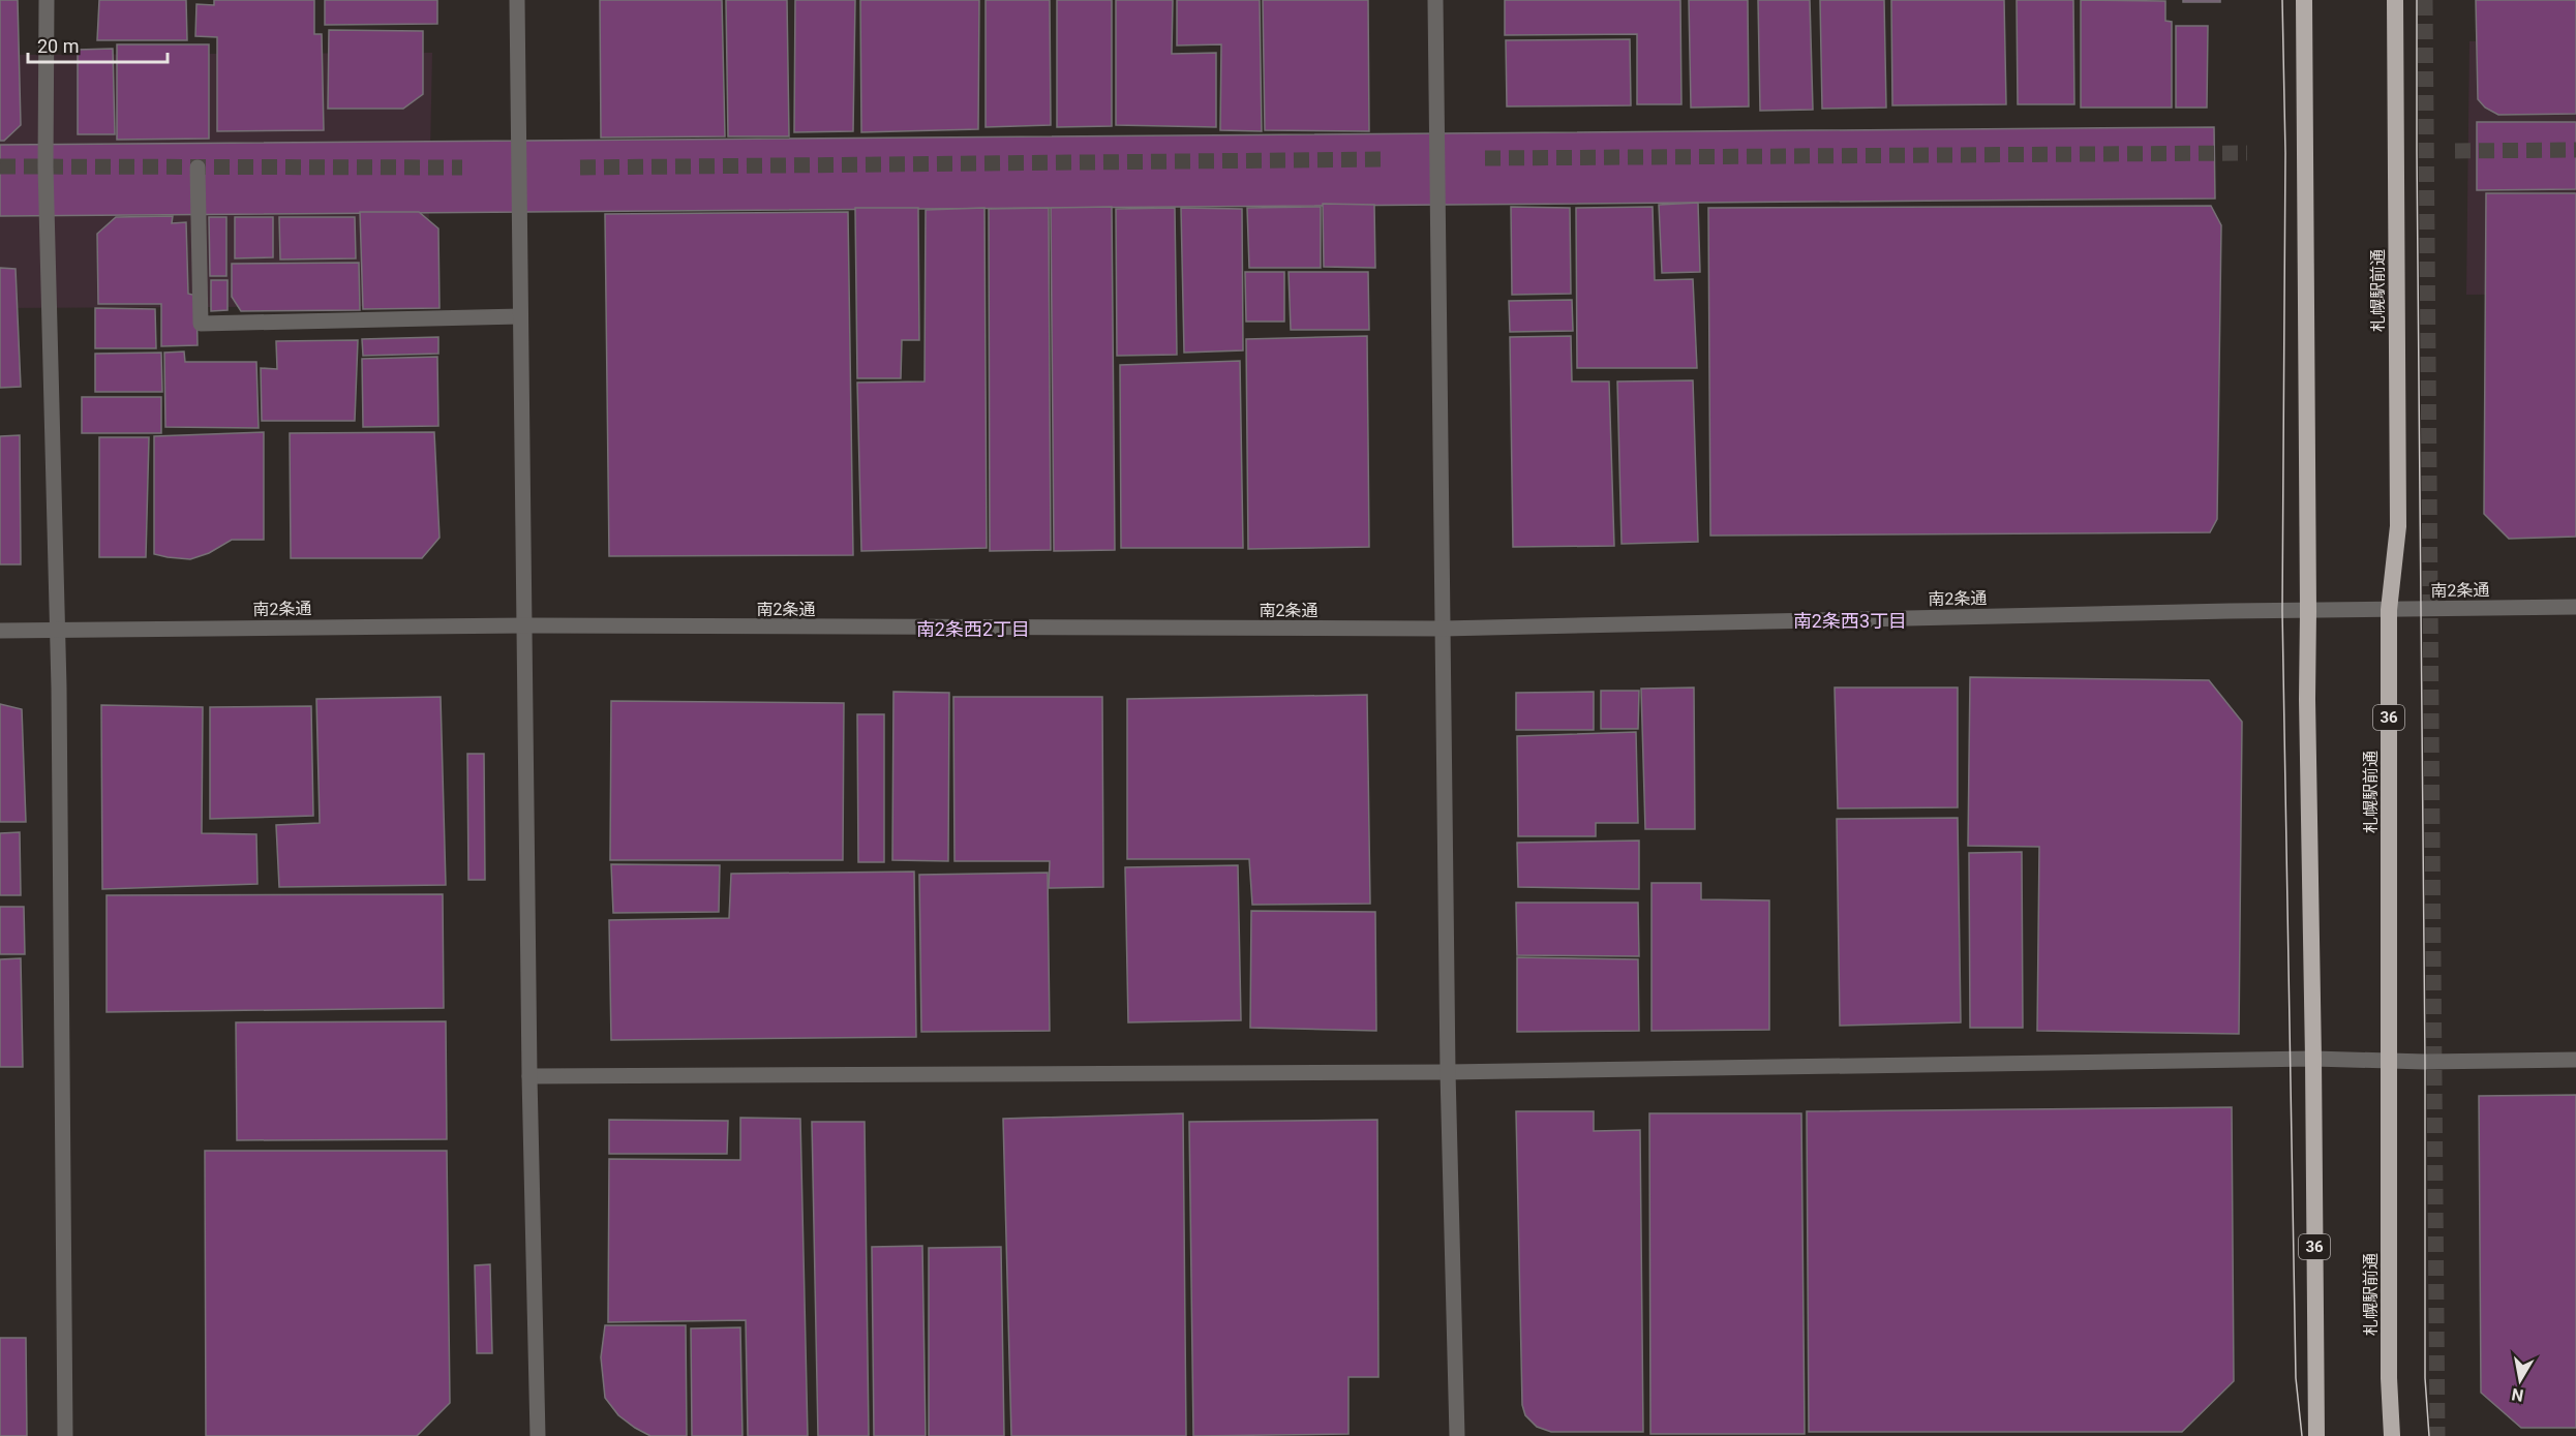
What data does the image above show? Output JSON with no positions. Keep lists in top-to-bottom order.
{
  "streets": {
    "highway": ["札幌駅前通", "36"],
    "street": ["南2条通"]
  },
  "crossings": [
    ["札幌駅前通", "南2条通"],
    ["南2条通", "36"]
  ],
  "districts": ["南2条西3丁目", "南2条西2丁目"],
  "scale_bar": "20 m",
  "north": "bottom"
}
